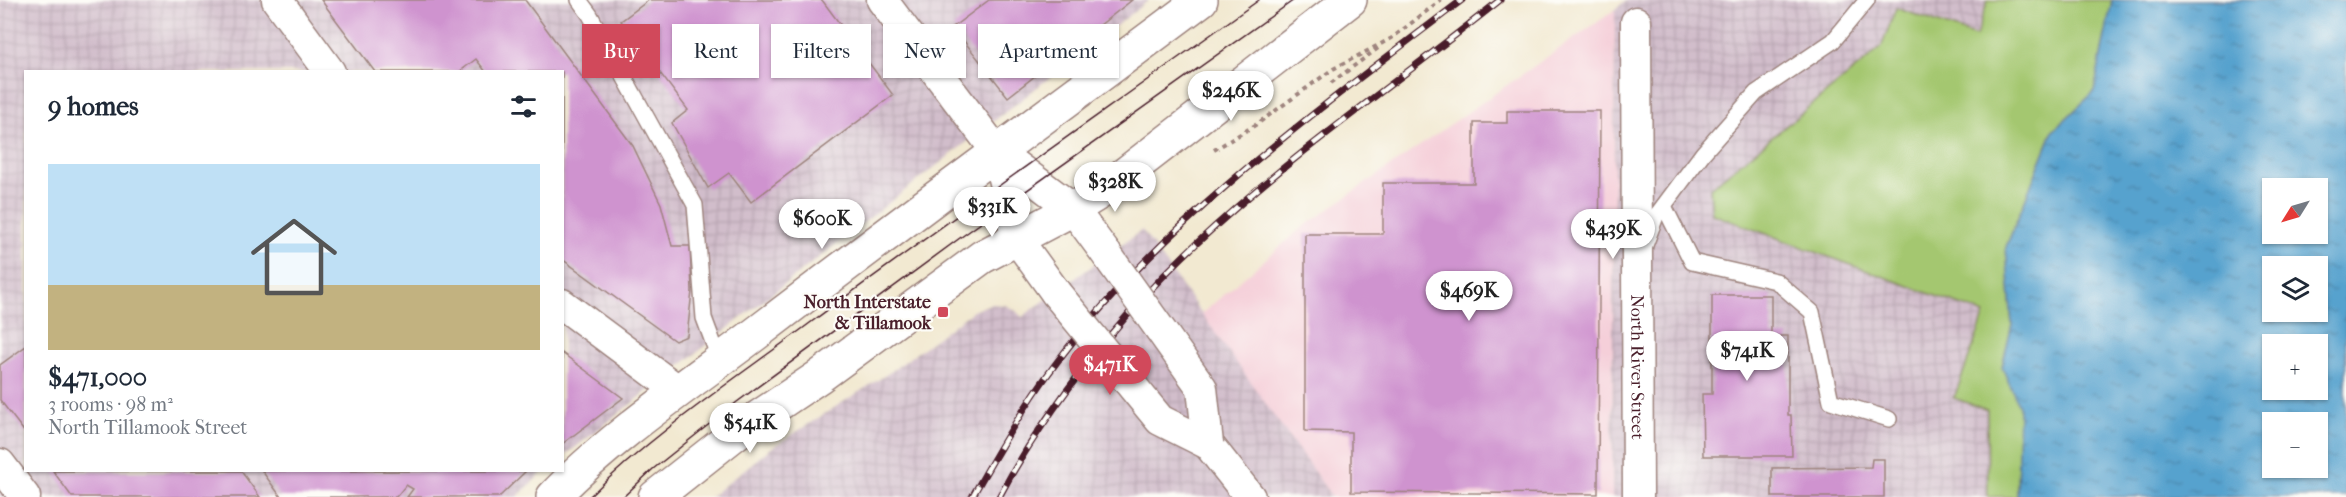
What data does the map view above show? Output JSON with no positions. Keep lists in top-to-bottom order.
{
  "streets": {
    "street": ["North River Street"]
  },
  "places": {
    "transit": ["North Interstate & Tillamook"]
  },
  "north": "bottom left",
  "page": {
    "chip": [
      "Buy",
      "Rent",
      "Filters",
      "New",
      "Apartment"
    ],
    "heading": "9 homes",
    "price": [
      "$246K",
      "$328K",
      "$331K",
      "$600K",
      "$439K",
      "$469K",
      "$741K",
      "$471K",
      "$541K"
    ],
    "list": [
      {
        "name": "$471,000",
        "note": "3 rooms · 98 m² · North Tillamook Street"
      }
    ],
    "map_buttons": ["+", "−"]
  }
}
